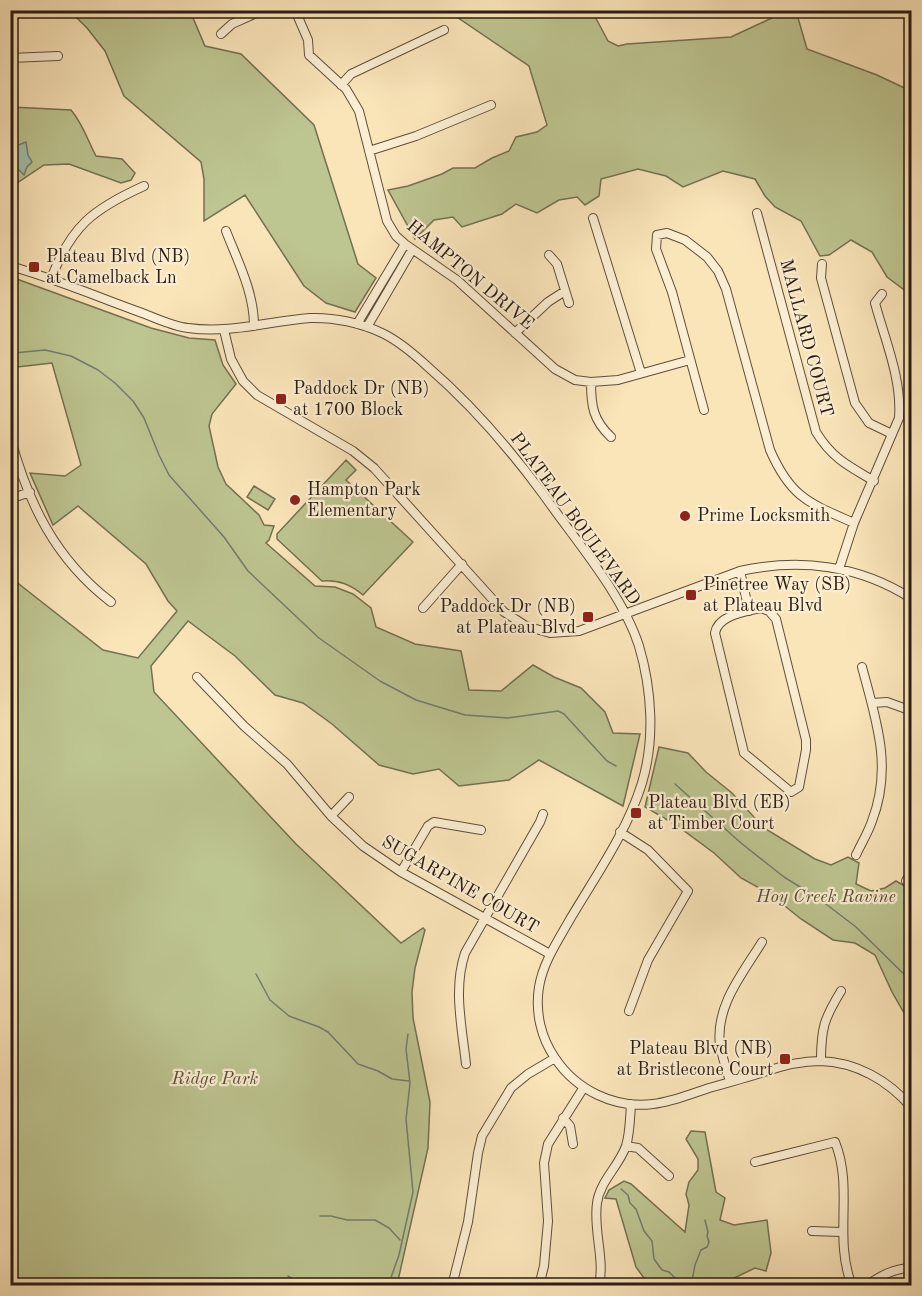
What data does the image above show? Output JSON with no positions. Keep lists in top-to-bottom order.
{
  "streets": {
    "street": [
      "HAMPTON DRIVE",
      "MALLARD COURT",
      "PLATEAU BOULEVARD",
      "SUGARPINE COURT"
    ]
  },
  "crossings": [
    ["PLATEAU BOULEVARD", "SUGARPINE COURT"]
  ],
  "parks": ["Hoy Creek Ravine", "Ridge Park"],
  "places": {
    "transit": [
      "Plateau Blvd (NB) at Camelback Ln",
      "Paddock Dr (NB) at 1700 Block",
      "Pinetree Way (SB) at Plateau Blvd",
      "Paddock Dr (NB) at Plateau Blvd",
      "Plateau Blvd (EB) at Timber Court",
      "Plateau Blvd (NB) at Bristlecone Court"
    ],
    "other": ["Hampton Park Elementary", "Prime Locksmith"]
  }
}
